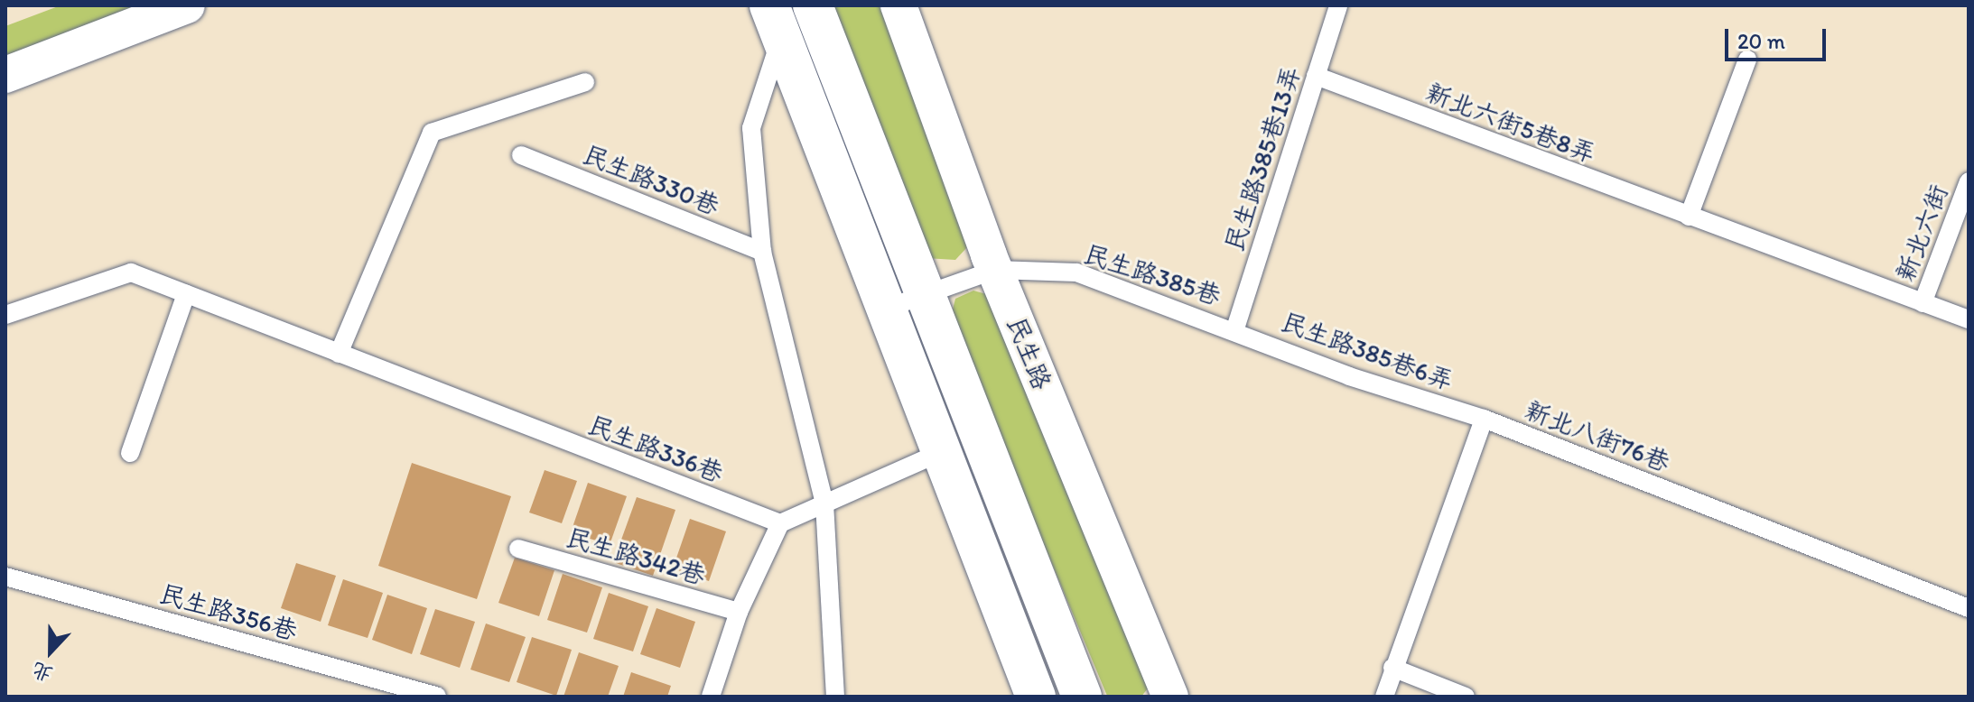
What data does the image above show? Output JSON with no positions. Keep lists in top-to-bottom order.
{
  "streets": {
    "street": ["民生路"],
    "lane": [
      "新北六街5巷8弄",
      "民生路385巷13弄",
      "民生路330巷",
      "新北六街",
      "民生路385巷",
      "民生路385巷6弄",
      "新北八街76巷",
      "民生路336巷",
      "民生路342巷",
      "民生路356巷"
    ]
  },
  "crossings": [
    ["新北六街5巷8弄", "民生路385巷13弄"],
    ["新北六街5巷8弄", "新北六街"],
    ["民生路385巷13弄", "民生路385巷"],
    ["民生路385巷13弄", "民生路385巷6弄"],
    ["民生路385巷", "民生路385巷6弄"],
    ["民生路385巷", "民生路"],
    ["民生路385巷6弄", "新北八街76巷"]
  ],
  "scale_bar": "20 m",
  "north": "bottom"
}
